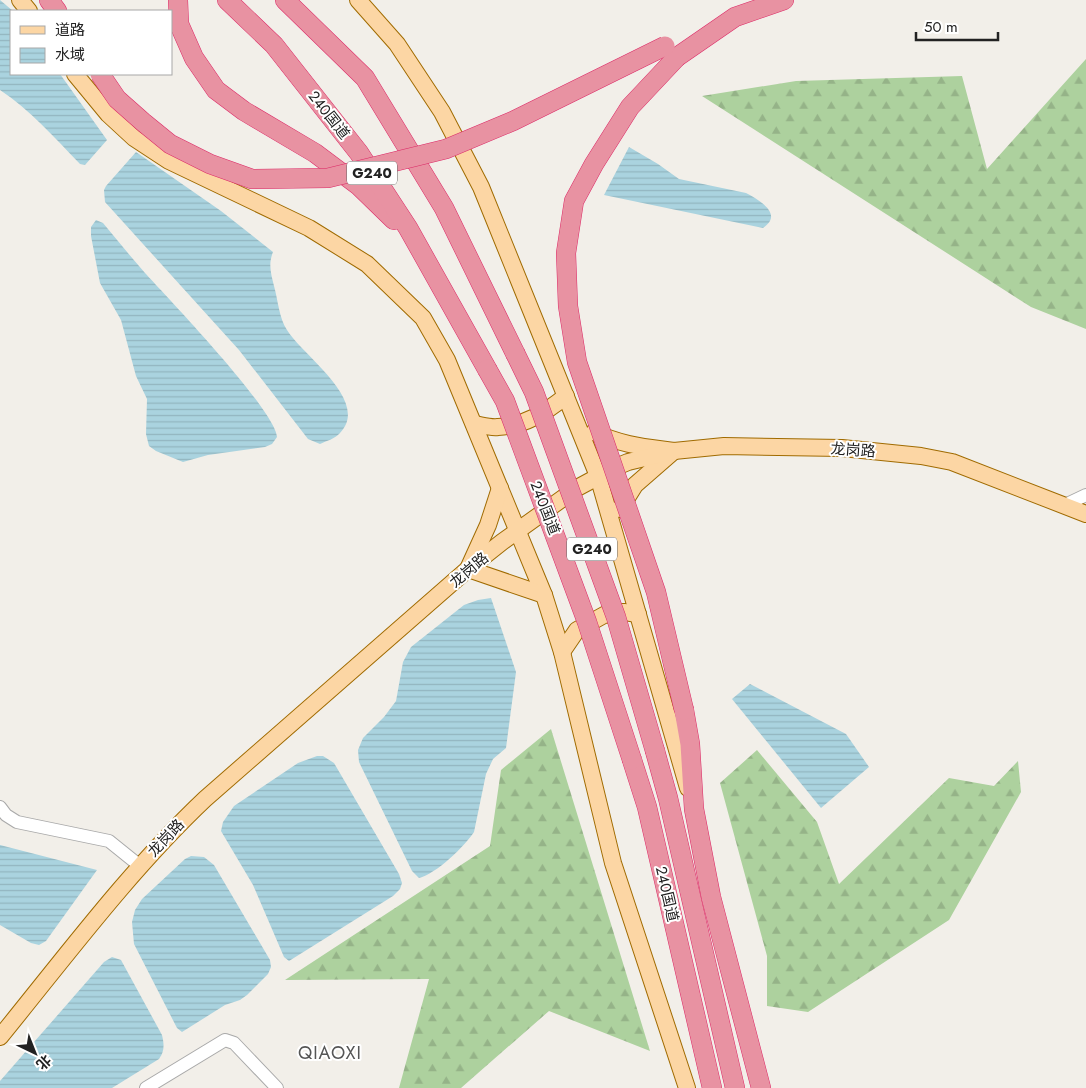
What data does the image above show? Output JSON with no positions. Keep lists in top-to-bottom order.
{
  "streets": {
    "highway": ["240国道", "G240"],
    "main road": ["龙岗路"]
  },
  "districts": ["QIAOXI"],
  "legend": ["道路", "水域"],
  "scale_bar": "50 m",
  "north": "bottom right"
}
